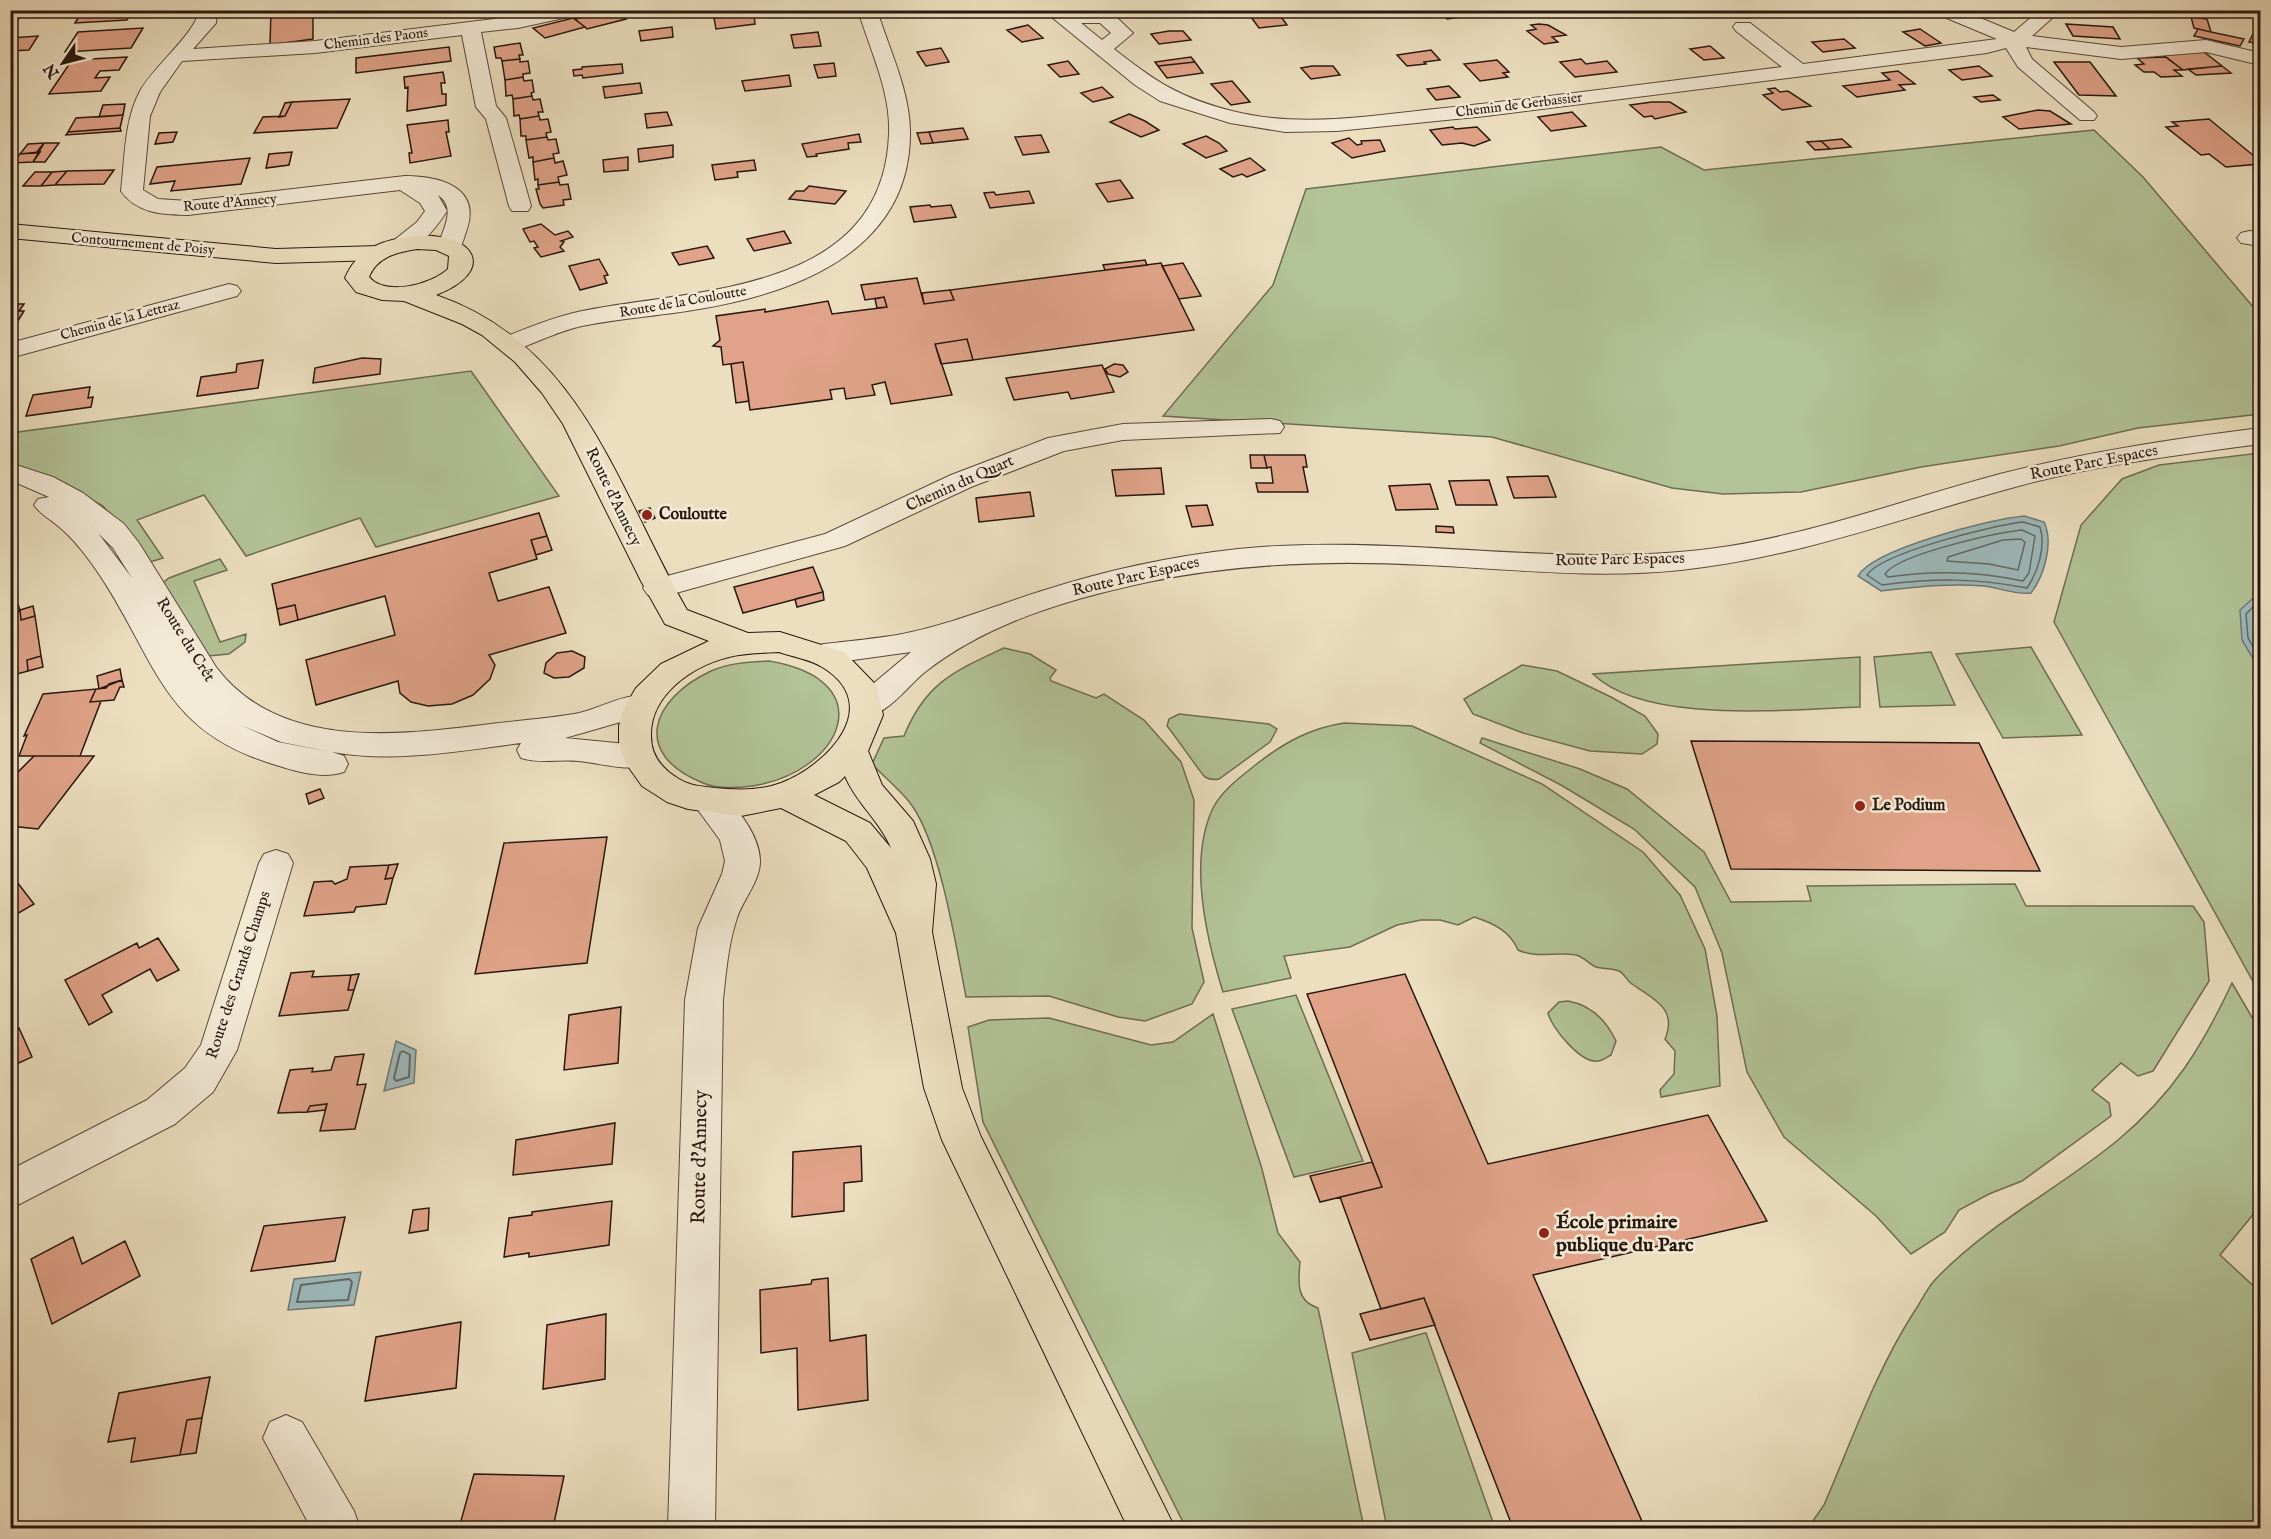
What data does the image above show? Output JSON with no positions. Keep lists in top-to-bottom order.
{
  "streets": {
    "main road": ["Route d'Annecy", "Contournement de Poisy"],
    "street": [
      "Chemin des Paons",
      "Chemin de Gerbassier",
      "Route de la Couloutte",
      "Chemin de la Lettraz",
      "Route Parc Espaces",
      "Chemin du Quart",
      "Route du Crêt",
      "Route des Grands Champs"
    ]
  },
  "crossings": [
    ["Chemin des Paons", "Route d'Annecy"],
    ["Route d'Annecy", "Contournement de Poisy"],
    ["Route d'Annecy", "Route de la Couloutte"],
    ["Route d'Annecy", "Route Parc Espaces"],
    ["Route d'Annecy", "Chemin du Quart"],
    ["Route d'Annecy", "Route du Crêt"],
    ["Route Parc Espaces", "Route du Crêt"]
  ],
  "places": ["Couloutte", "Le Podium", "École primaire publique du Parc"],
  "north": "bottom left"
}
